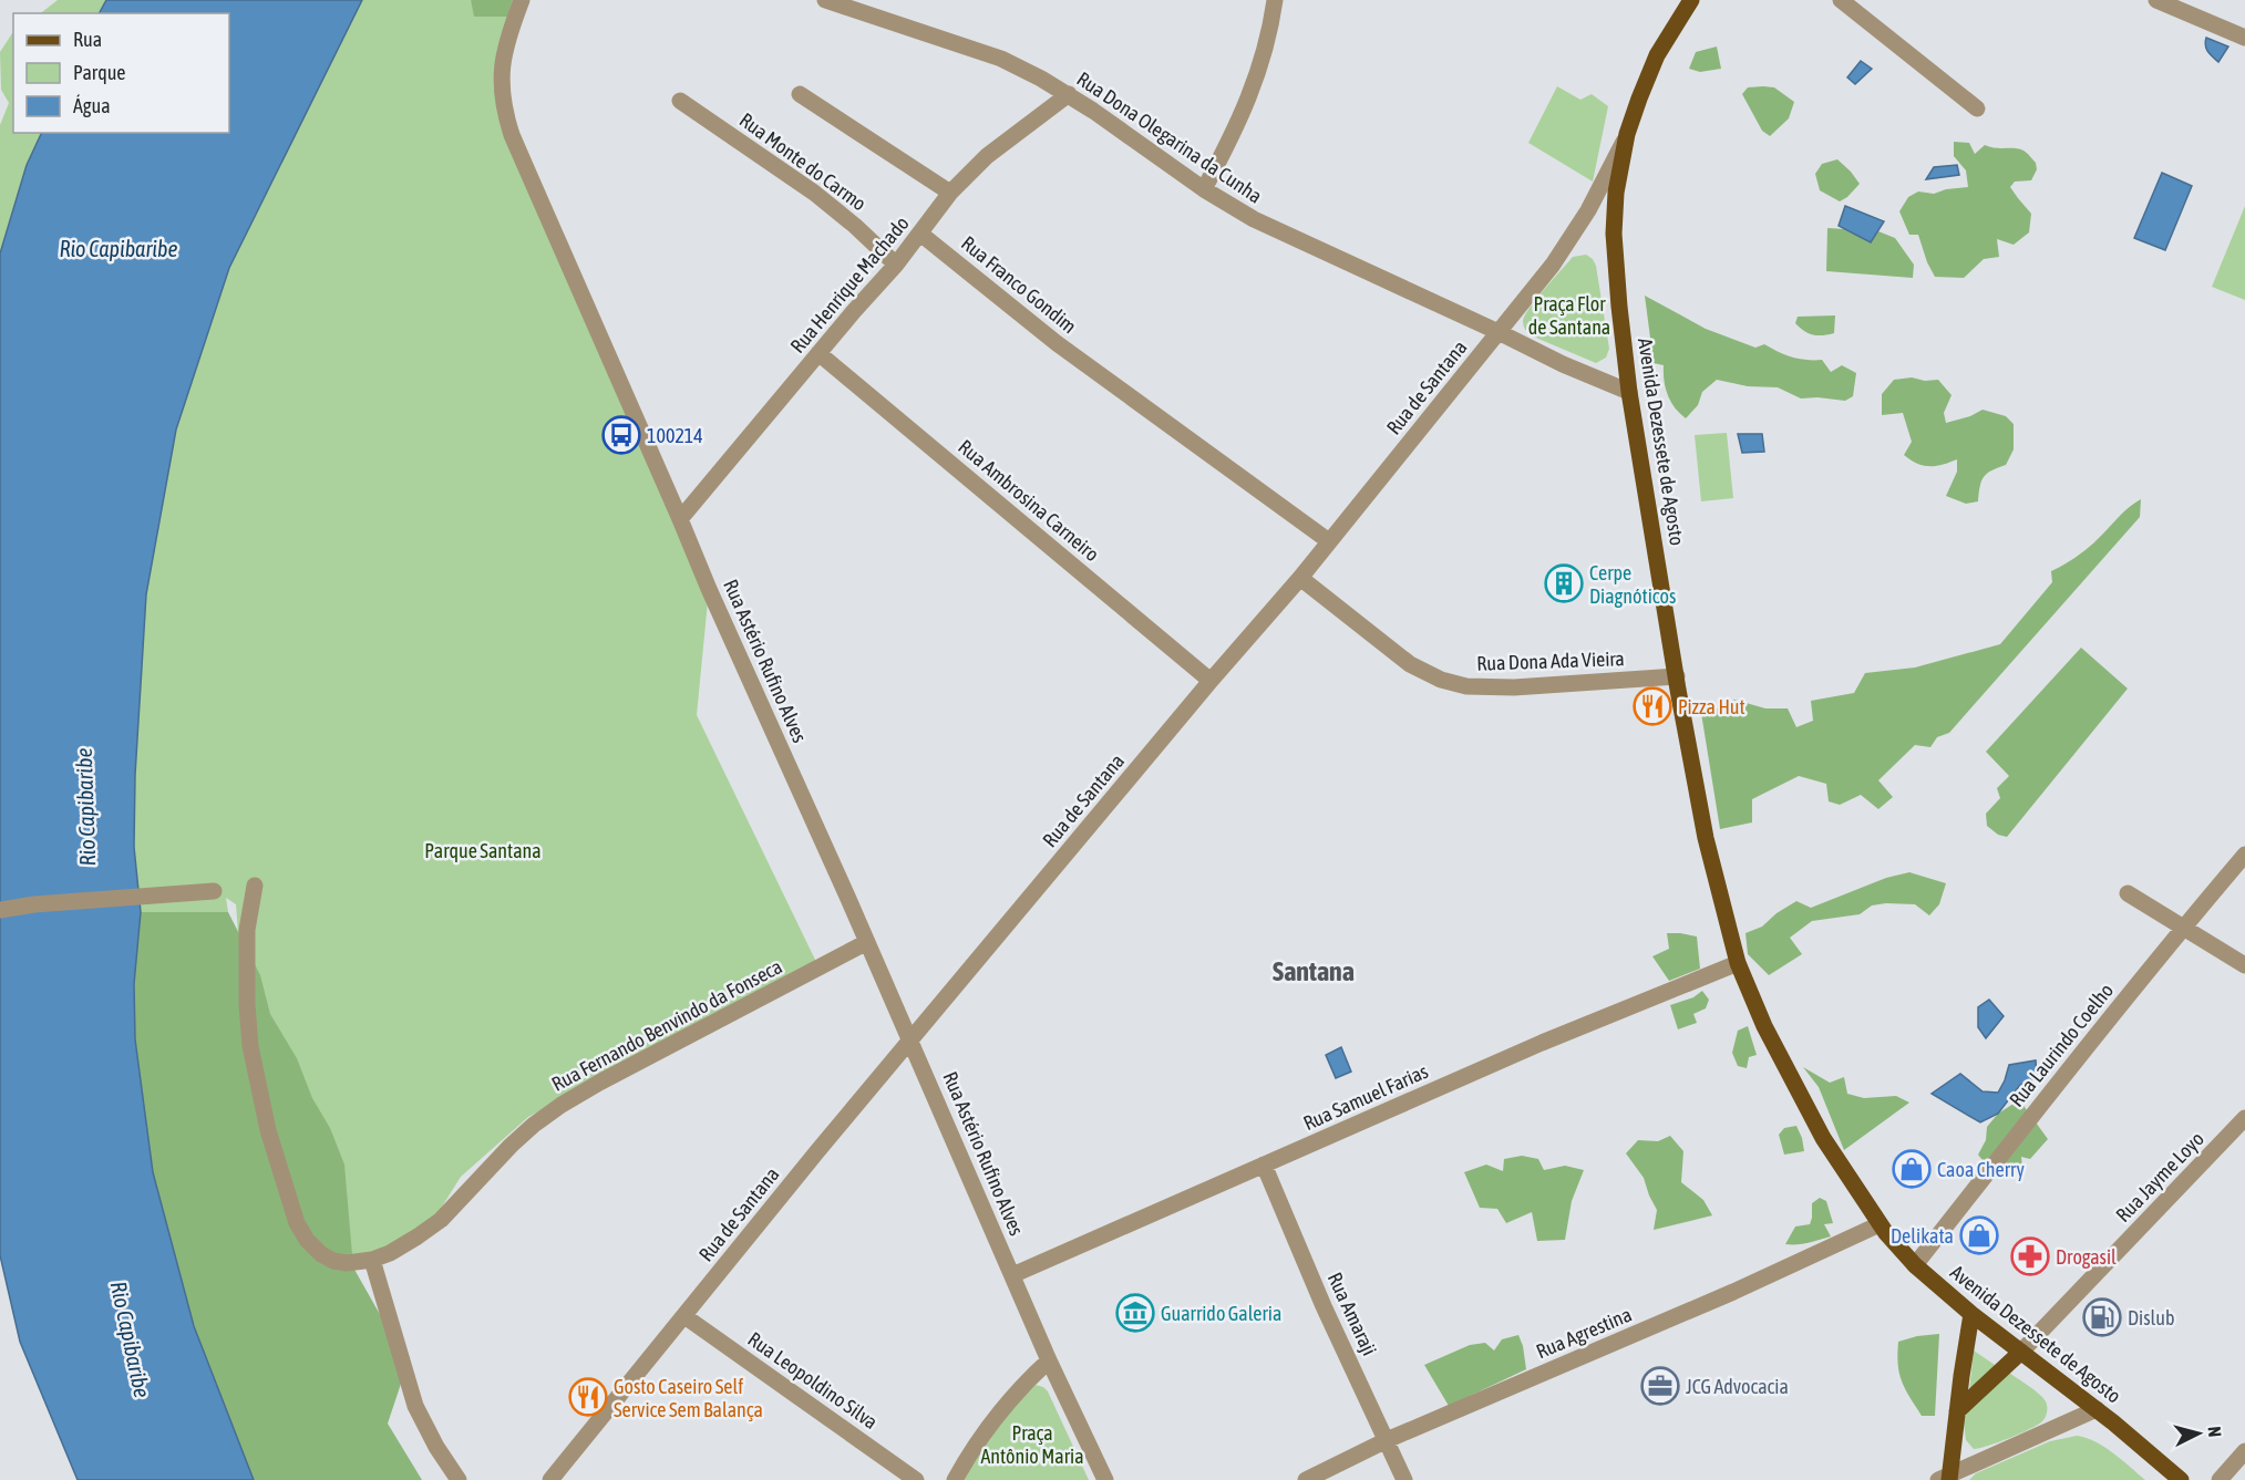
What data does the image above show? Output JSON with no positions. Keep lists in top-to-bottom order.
{
  "streets": {
    "main road": ["Avenida Dezessete de Agosto"],
    "street": [
      "Rua Dona Olegarina da Cunha",
      "Rua Monte do Carmo",
      "Rua Henrique Machado",
      "Rua Franco Gondim",
      "Rua de Santana",
      "Rua Ambrosina Carneiro",
      "Rua Astério Rufino Alves",
      "Rua Dona Ada Vieira",
      "Rua Fernando Benvindo da Fonseca",
      "Rua Laurindo Coelho",
      "Rua Samuel Farias",
      "Rua Jayme Loyo",
      "Rua Amaraji",
      "Rua Agrestina",
      "Rua Leopoldino Silva"
    ]
  },
  "crossings": [
    ["Rua Dona Olegarina da Cunha", "Rua Henrique Machado"],
    ["Rua Dona Olegarina da Cunha", "Rua de Santana"],
    ["Rua Dona Olegarina da Cunha", "Avenida Dezessete de Agosto"],
    ["Rua Monte do Carmo", "Rua Henrique Machado"],
    ["Rua Henrique Machado", "Rua Franco Gondim"],
    ["Rua Henrique Machado", "Rua Ambrosina Carneiro"],
    ["Rua Henrique Machado", "Rua Astério Rufino Alves"],
    ["Rua Franco Gondim", "Rua de Santana"],
    ["Rua de Santana", "Avenida Dezessete de Agosto"],
    ["Rua de Santana", "Rua Ambrosina Carneiro"],
    ["Rua de Santana", "Rua Astério Rufino Alves"],
    ["Rua de Santana", "Rua Dona Ada Vieira"],
    ["Rua de Santana", "Rua Leopoldino Silva"],
    ["Avenida Dezessete de Agosto", "Rua Dona Ada Vieira"],
    ["Avenida Dezessete de Agosto", "Rua Laurindo Coelho"],
    ["Avenida Dezessete de Agosto", "Rua Samuel Farias"],
    ["Avenida Dezessete de Agosto", "Rua Jayme Loyo"],
    ["Avenida Dezessete de Agosto", "Rua Agrestina"],
    ["Rua Astério Rufino Alves", "Rua Fernando Benvindo da Fonseca"],
    ["Rua Astério Rufino Alves", "Rua Samuel Farias"],
    ["Rua Samuel Farias", "Rua Amaraji"],
    ["Rua Amaraji", "Rua Agrestina"]
  ],
  "districts": ["Santana"],
  "water": ["Rio Capibaribe"],
  "parks": ["Praça Flor de Santana", "Parque Santana", "Praça Antônio Maria"],
  "places": {
    "bus stop": ["100214"],
    "building": ["Cerpe Diagnóticos"],
    "restaurant": ["Pizza Hut", "Gosto Caseiro Self Service Sem Balança"],
    "shop": ["Caoa Cherry", "Delikata"],
    "pharmacy": ["Drogasil"],
    "museum": ["Guarrido Galeria"],
    "fuel station": ["Dislub"],
    "office": ["JCG Advocacia"]
  },
  "legend": ["Rua", "Parque", "Água"],
  "north": "right"
}
